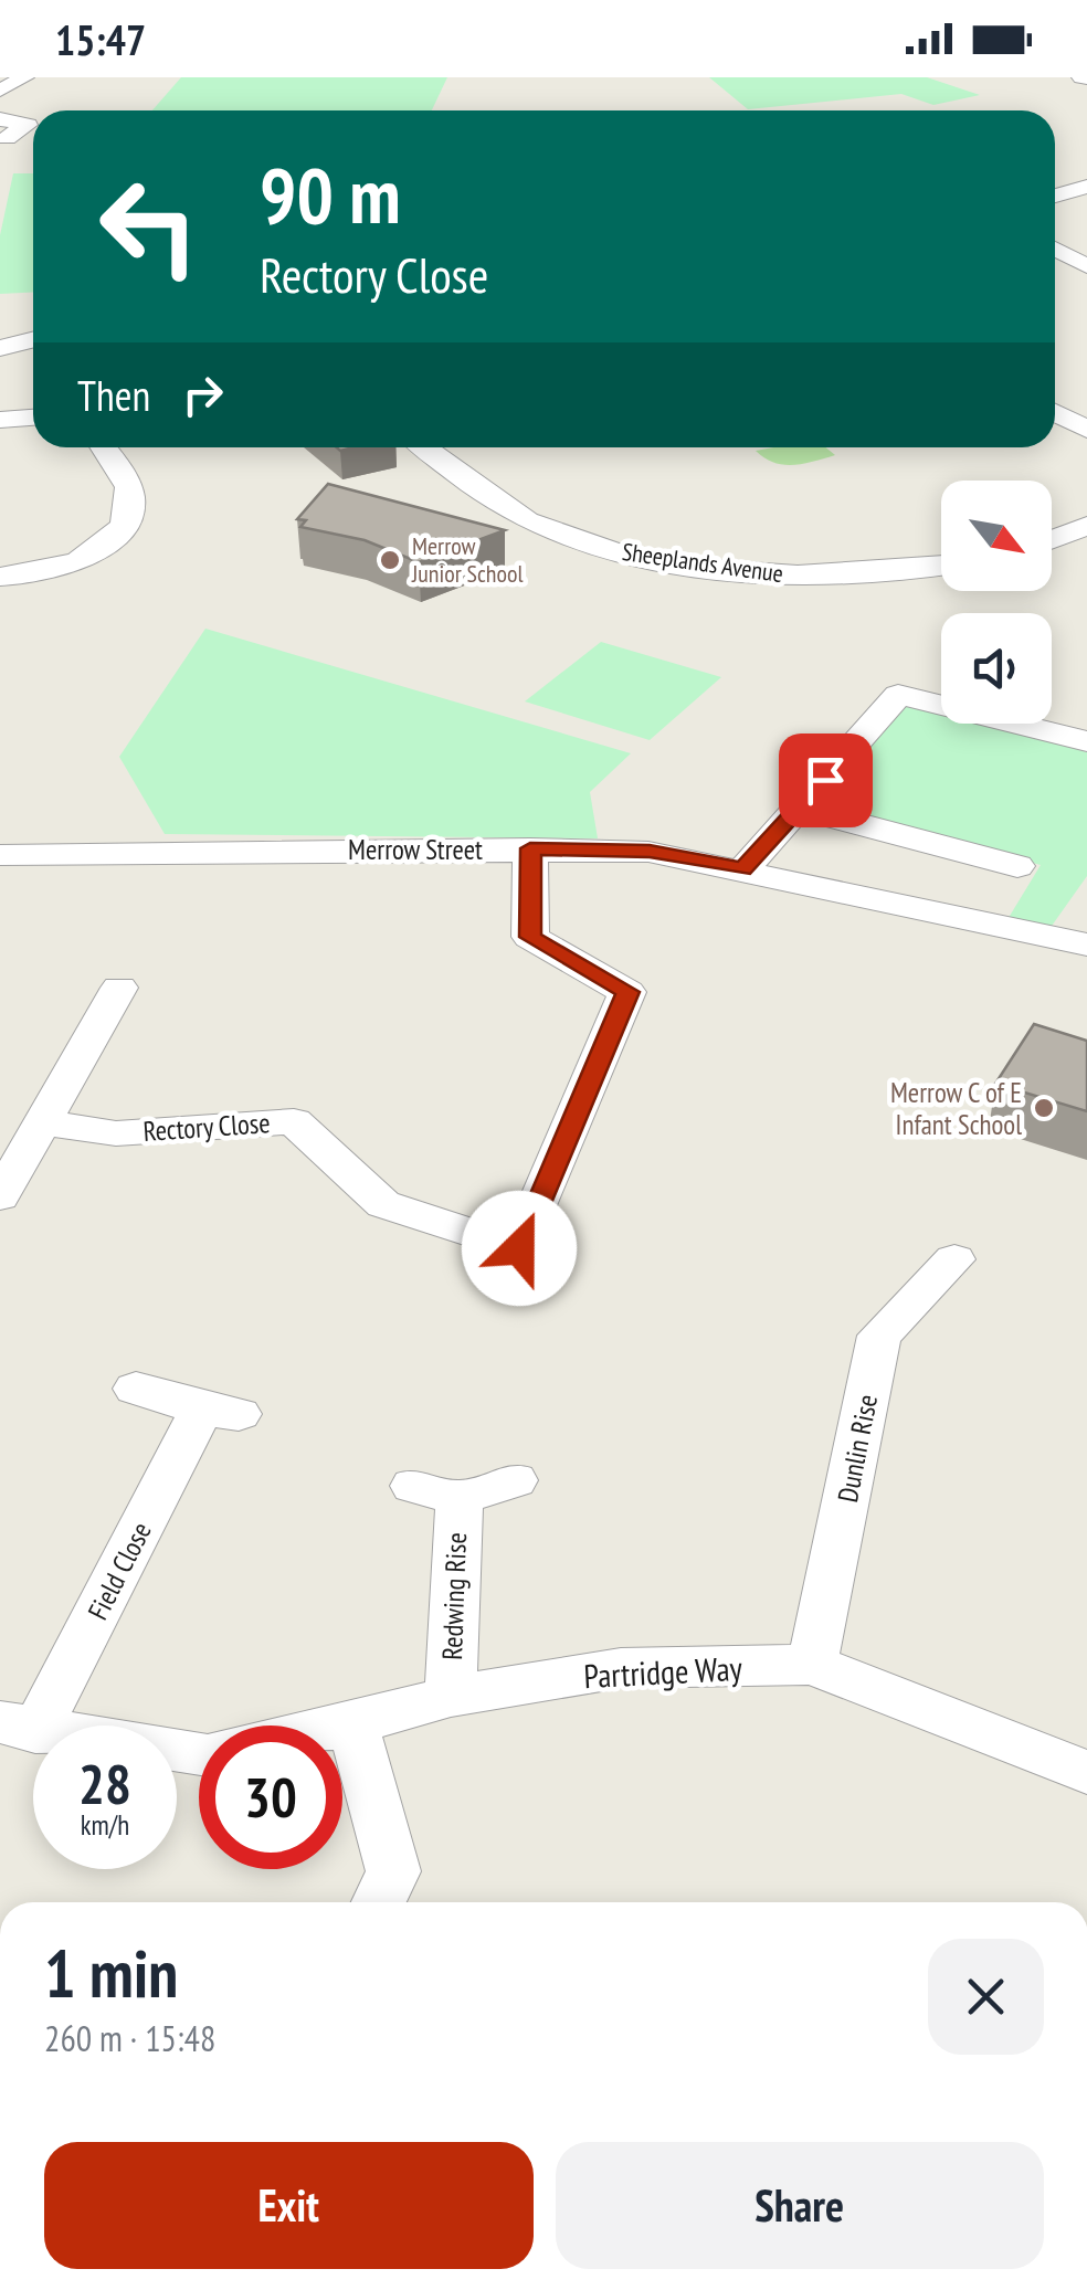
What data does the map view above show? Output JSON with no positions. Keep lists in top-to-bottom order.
{
  "streets": {
    "street": [
      "Sheeplands Avenue",
      "Merrow Street",
      "Rectory Close",
      "Dunlin Rise",
      "Field Close",
      "Redwing Rise",
      "Partridge Way"
    ]
  },
  "crossings": [
    ["Merrow Street", "Rectory Close"],
    ["Dunlin Rise", "Partridge Way"],
    ["Field Close", "Partridge Way"],
    ["Redwing Rise", "Partridge Way"]
  ],
  "places": ["Merrow Junior School", "Merrow C of E Infant School"],
  "north": "bottom right",
  "page": {
    "status": "15:47",
    "turn": ["90 m", "Rectory Close"],
    "then": "Then",
    "speed": "28 km/h",
    "limit": "30",
    "heading": ["1 min", "260 m · 15:48"],
    "buttons": ["Exit", "Share"]
  }
}
